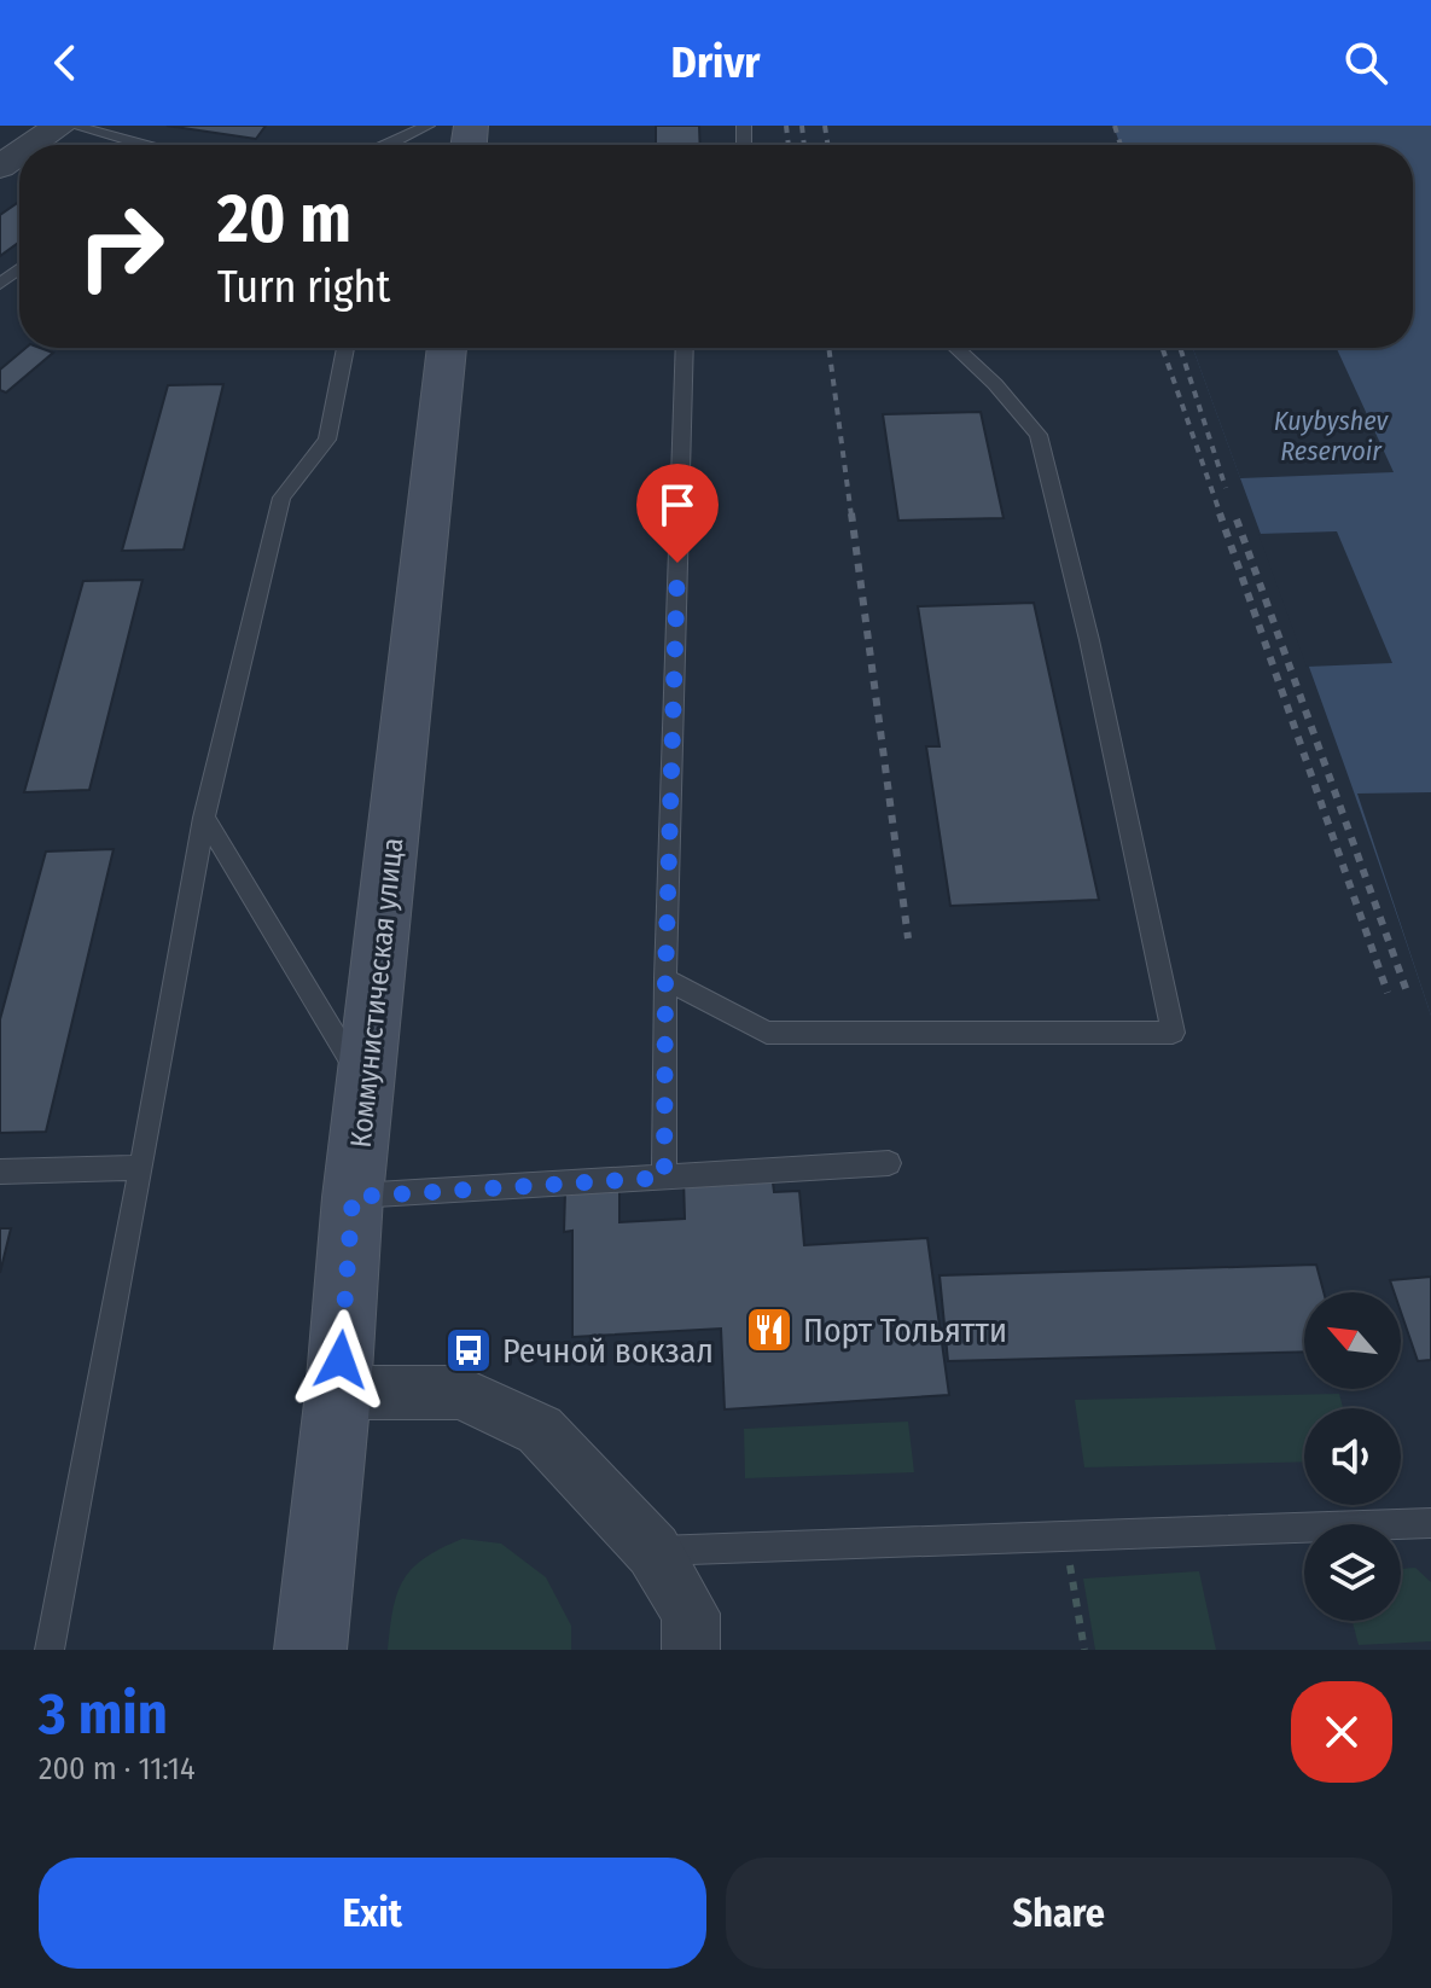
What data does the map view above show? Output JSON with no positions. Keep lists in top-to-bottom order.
{
  "streets": {
    "main road": ["Коммунистическая улица"]
  },
  "water": ["Kuybyshev Reservoir"],
  "places": {
    "restaurant": ["Порт Тольятти"],
    "bus stop": ["Речной вокзал"]
  },
  "north": "top left",
  "page": {
    "header": "Drivr",
    "turn": ["20 m", "Turn right"],
    "heading": ["3 min", "200 m · 11:14"],
    "buttons": ["Exit", "Share"]
  }
}
